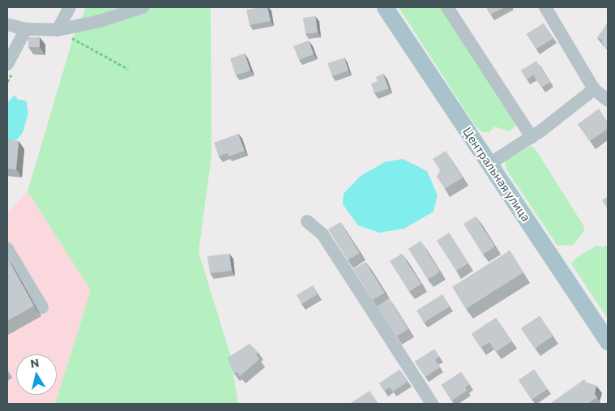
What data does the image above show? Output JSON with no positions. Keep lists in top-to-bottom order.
{
  "streets": {
    "main road": ["Центральная улица"]
  },
  "north": "top"
}
